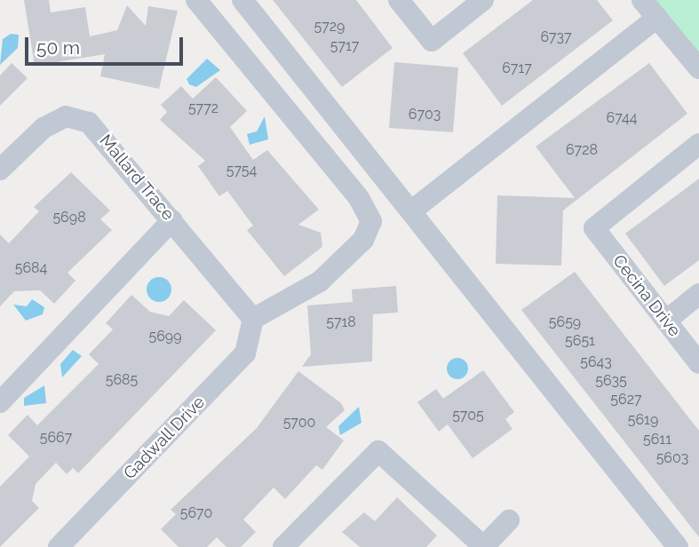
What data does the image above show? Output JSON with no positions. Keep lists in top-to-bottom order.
{
  "streets": {
    "street": ["Mallard Trace", "Cecina Drive", "Gadwall Drive"]
  },
  "crossings": [
    ["Mallard Trace", "Gadwall Drive"]
  ],
  "house_numbers": [
    "5729",
    "6737",
    "5717",
    "6717",
    "5772",
    "6703",
    "6744",
    "6728",
    "5754",
    "5698",
    "5684",
    "5718",
    "5659",
    "5699",
    "5651",
    "5643",
    "5685",
    "5635",
    "5627",
    "5705",
    "5619",
    "5700",
    "5667",
    "5611",
    "5603",
    "5670"
  ],
  "scale_bar": "50 m"
}
